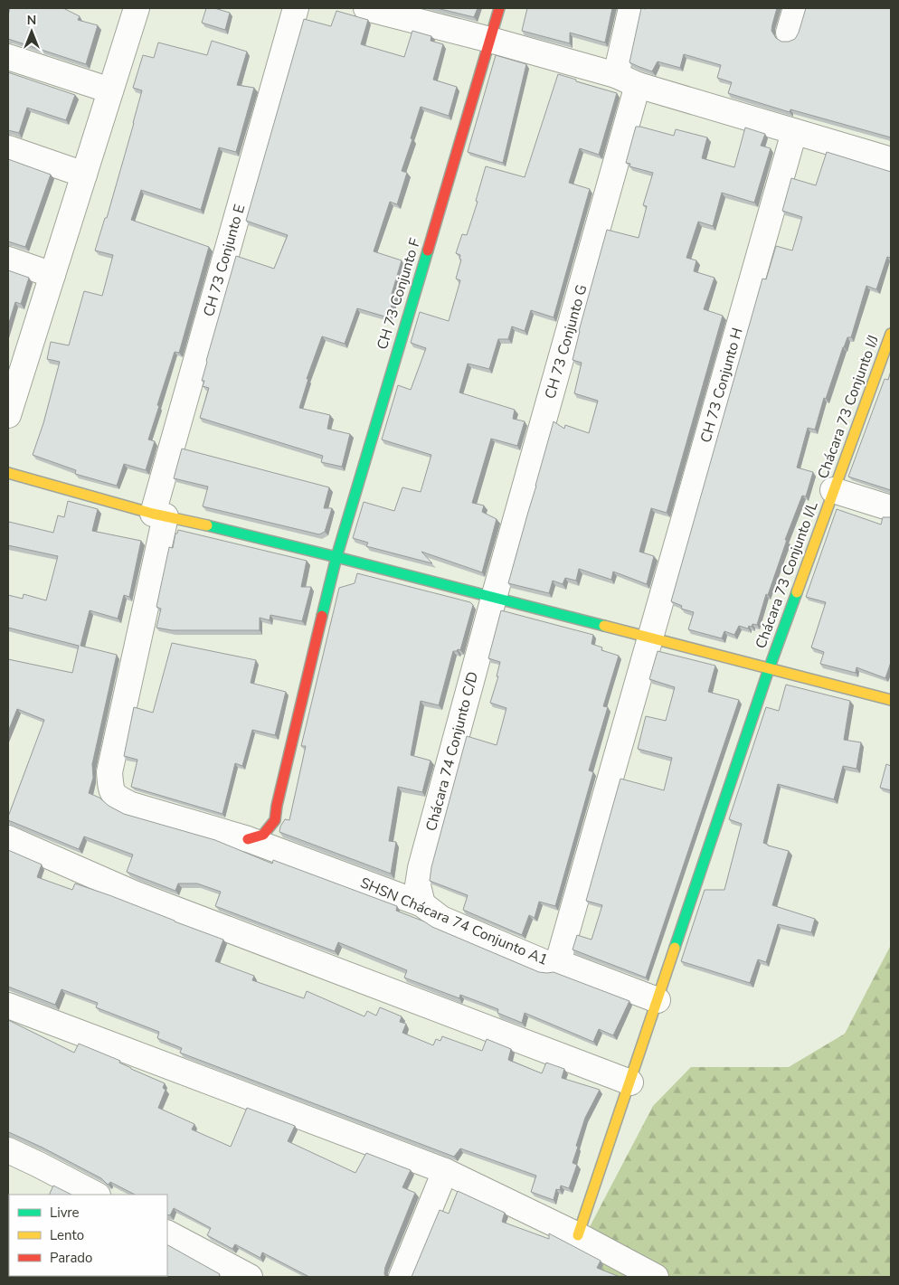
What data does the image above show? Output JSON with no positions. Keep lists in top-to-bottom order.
{
  "streets": {
    "street": [
      "CH 73 Conjunto E",
      "CH 73 Conjunto F",
      "CH 73 Conjunto G",
      "CH 73 Conjunto H",
      "Chácara 73 Conjunto I/J",
      "Chácara 73 Conjunto I/L",
      "Chácara 74 Conjunto C/D",
      "SHSN Chácara 74 Conjunto A1"
    ]
  },
  "crossings": [
    ["CH 73 Conjunto E", "CH 73 Conjunto F"],
    ["CH 73 Conjunto E", "SHSN Chácara 74 Conjunto A1"],
    ["CH 73 Conjunto F", "SHSN Chácara 74 Conjunto A1"],
    ["CH 73 Conjunto G", "Chácara 74 Conjunto C/D"],
    ["CH 73 Conjunto H", "SHSN Chácara 74 Conjunto A1"],
    ["Chácara 73 Conjunto I/J", "Chácara 73 Conjunto I/L"],
    ["Chácara 73 Conjunto I/L", "SHSN Chácara 74 Conjunto A1"],
    ["Chácara 74 Conjunto C/D", "SHSN Chácara 74 Conjunto A1"]
  ],
  "legend": ["Livre", "Lento", "Parado"],
  "north": "top"
}
